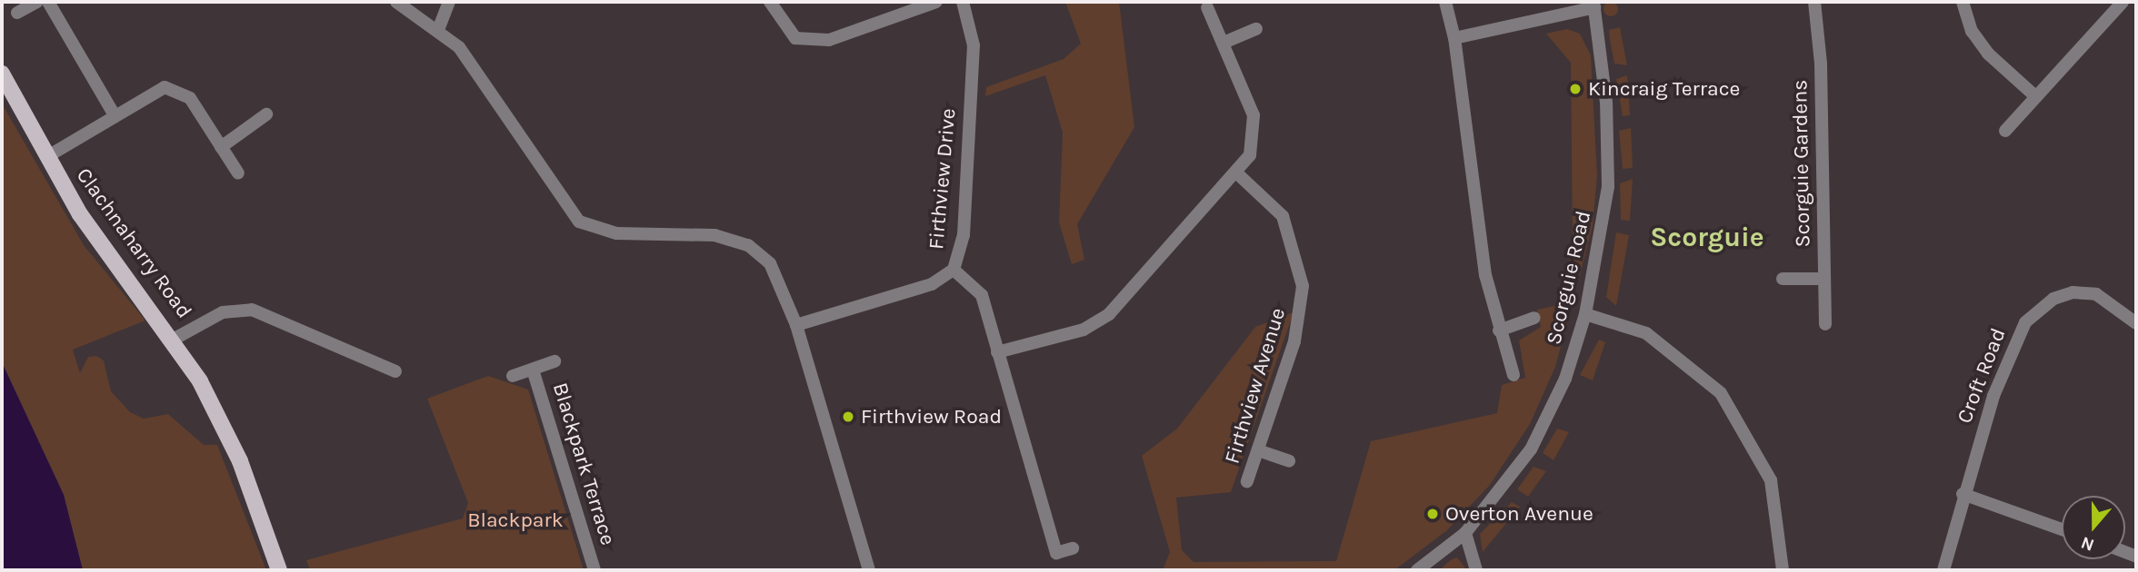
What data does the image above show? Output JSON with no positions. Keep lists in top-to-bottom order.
{
  "streets": {
    "main road": ["Clachnaharry Road"],
    "street": [
      "Scorguie Gardens",
      "Firthview Drive",
      "Scorguie Road",
      "Croft Road",
      "Firthview Avenue",
      "Blackpark Terrace"
    ]
  },
  "districts": ["Scorguie"],
  "parks": ["Blackpark"],
  "places": ["Kincraig Terrace", "Firthview Road", "Overton Avenue"],
  "north": "bottom"
}
